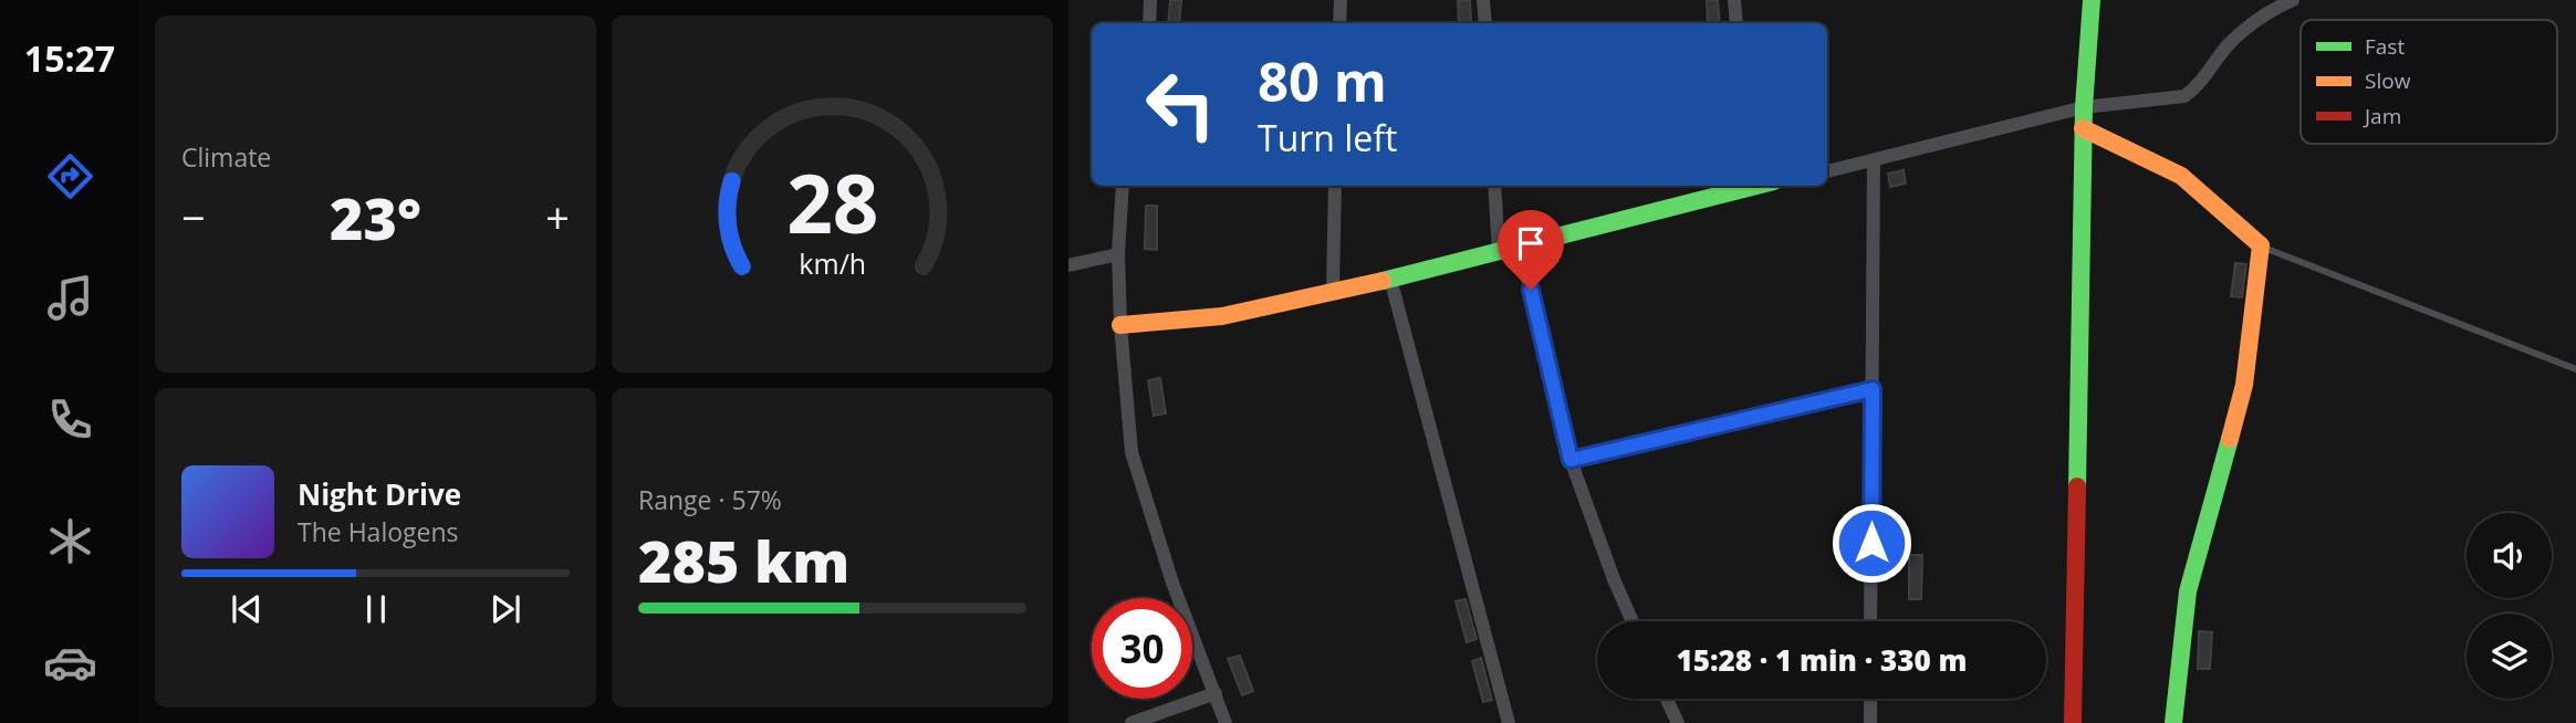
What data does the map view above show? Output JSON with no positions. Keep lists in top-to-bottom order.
{
  "legend": ["Fast", "Slow", "Jam"],
  "page": {
    "tabs": "15:27",
    "tile": [
      "Climate",
      ["Range · 57%", "285 km"]
    ],
    "turn": ["80 m", "Turn left"],
    "heat": ["−", "23°", "+"],
    "song": ["Night Drive", "The Halogens"],
    "limit": "30",
    "trip": "15:28 · 1 min · 330 m",
    "gauge": ["28", "km/h"]
  }
}
